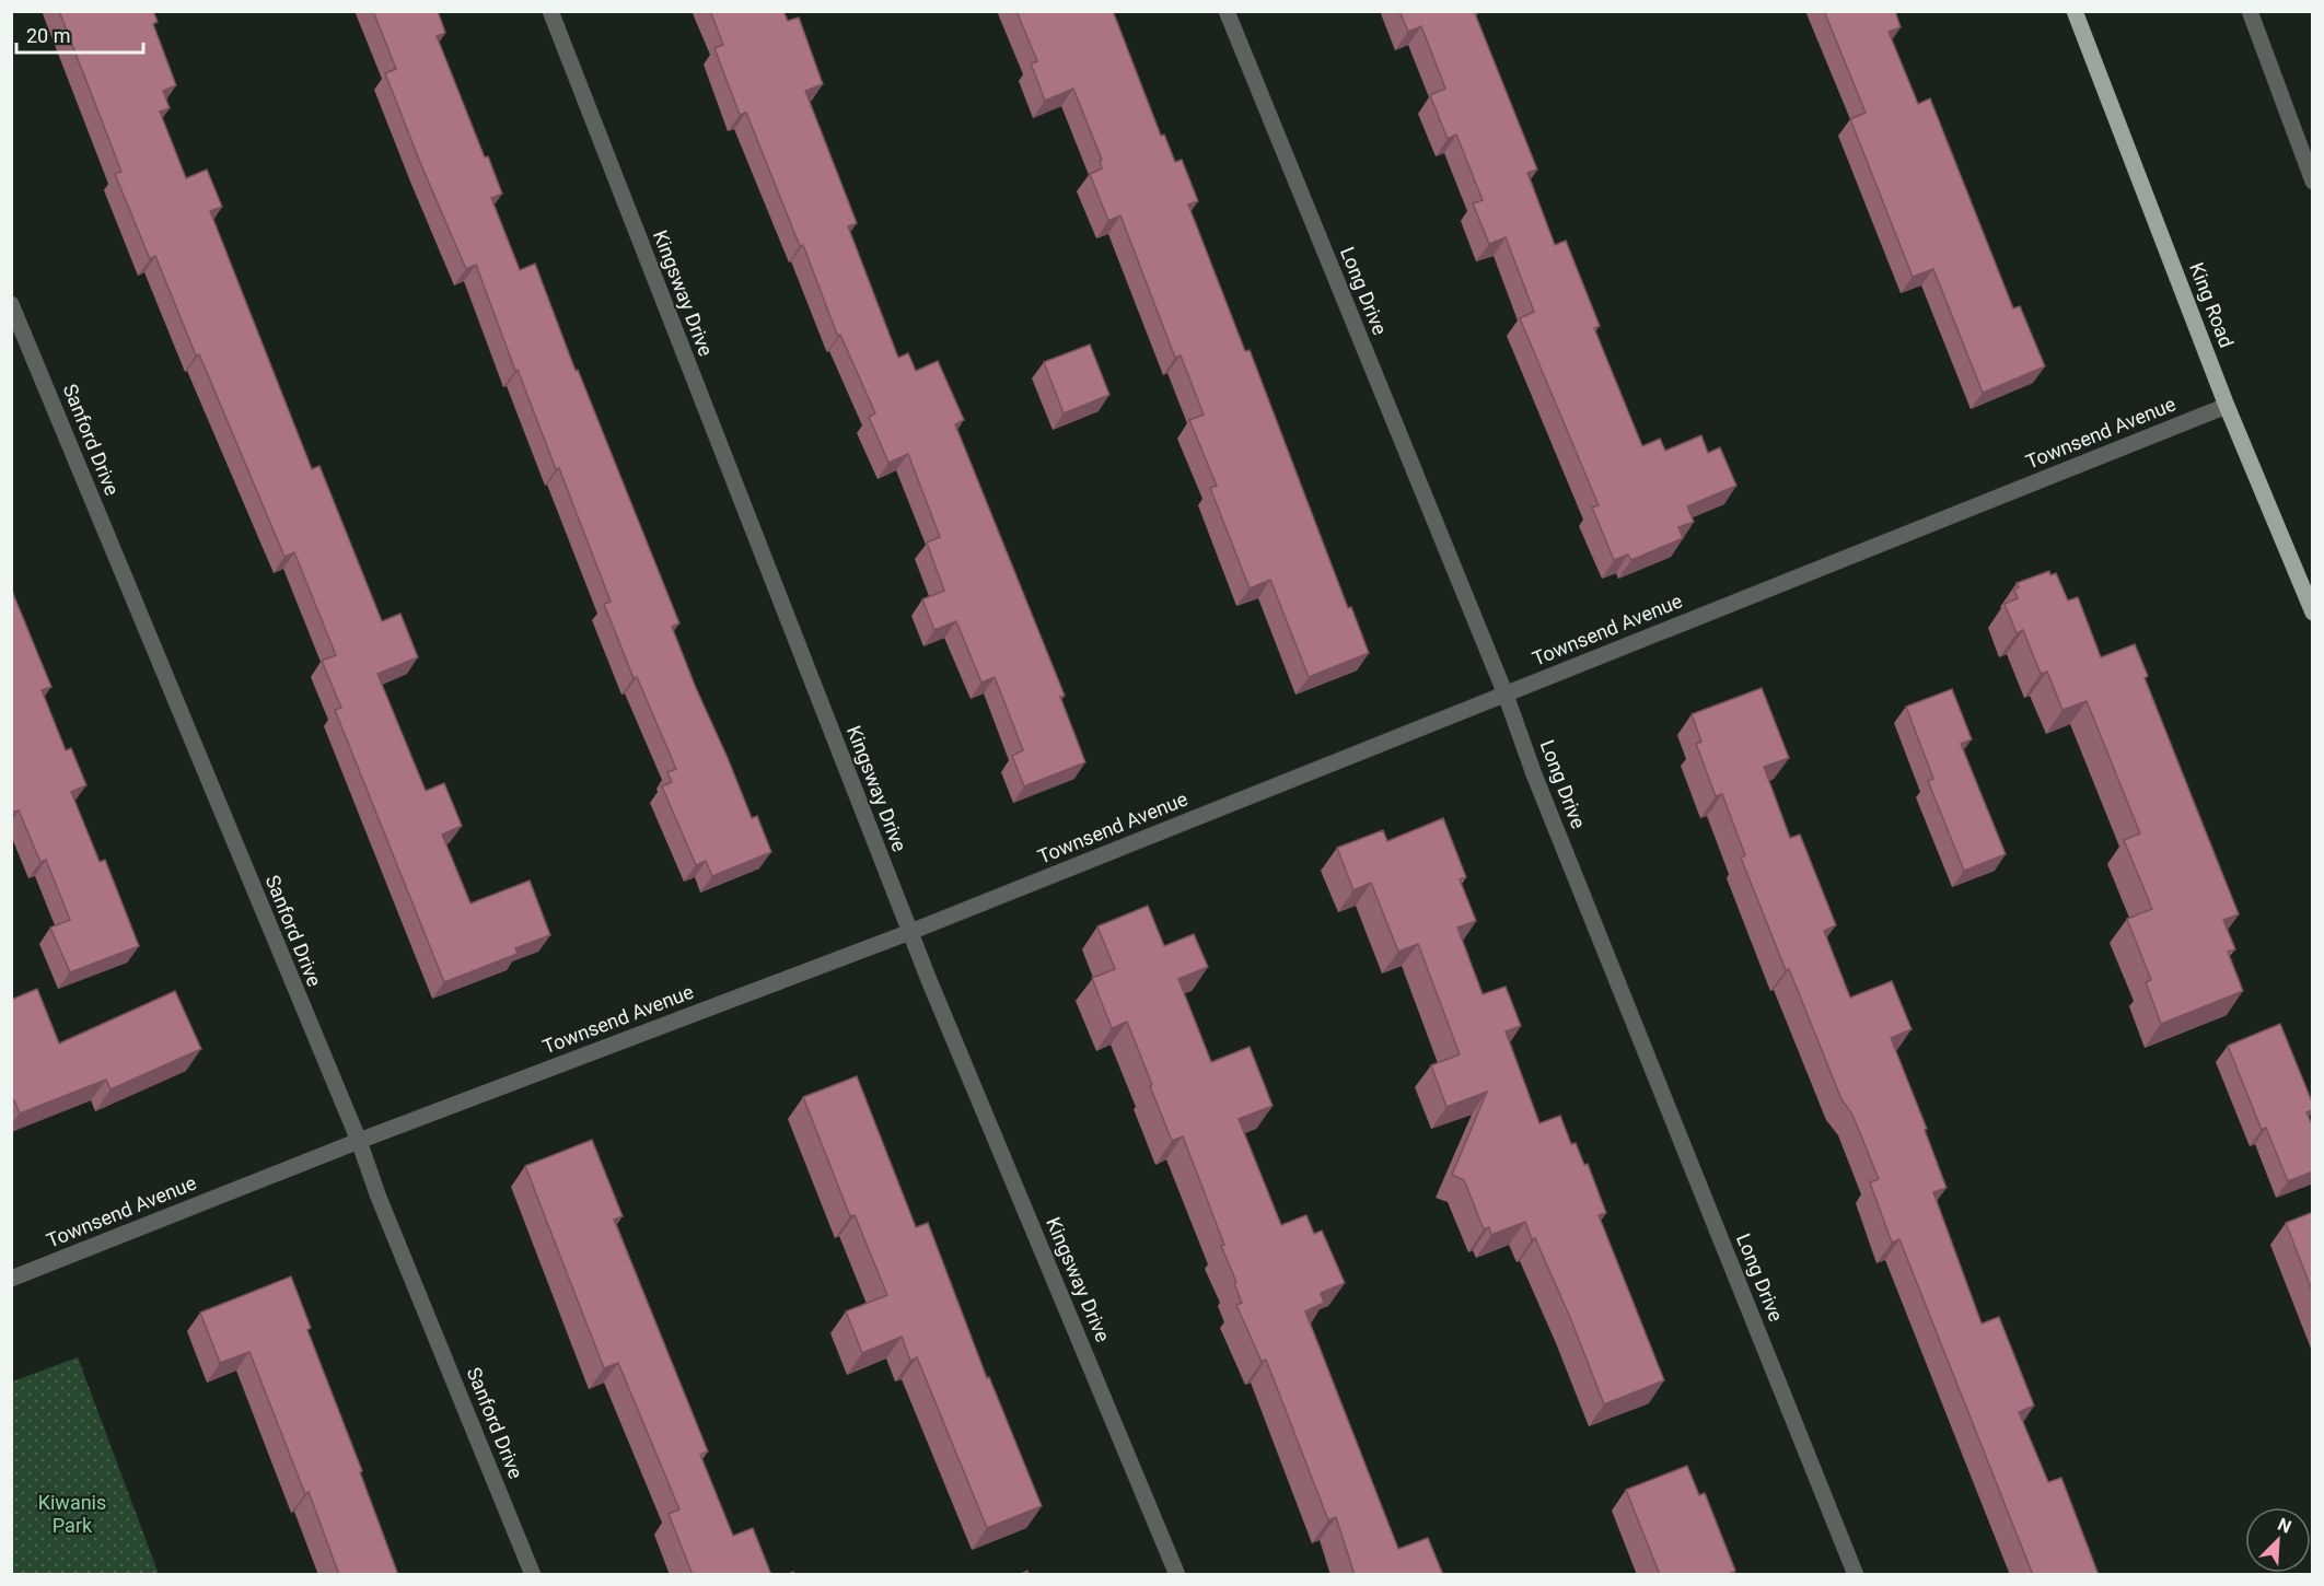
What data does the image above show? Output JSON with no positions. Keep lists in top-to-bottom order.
{
  "streets": {
    "main road": ["King Road"],
    "street": [
      "Long Drive",
      "Kingsway Drive",
      "Townsend Avenue",
      "Sanford Drive"
    ]
  },
  "crossings": [
    ["Long Drive", "Townsend Avenue"],
    ["Kingsway Drive", "Townsend Avenue"],
    ["King Road", "Townsend Avenue"],
    ["Townsend Avenue", "Sanford Drive"]
  ],
  "parks": ["Kiwanis Park"],
  "scale_bar": "20 m",
  "north": "top right"
}
